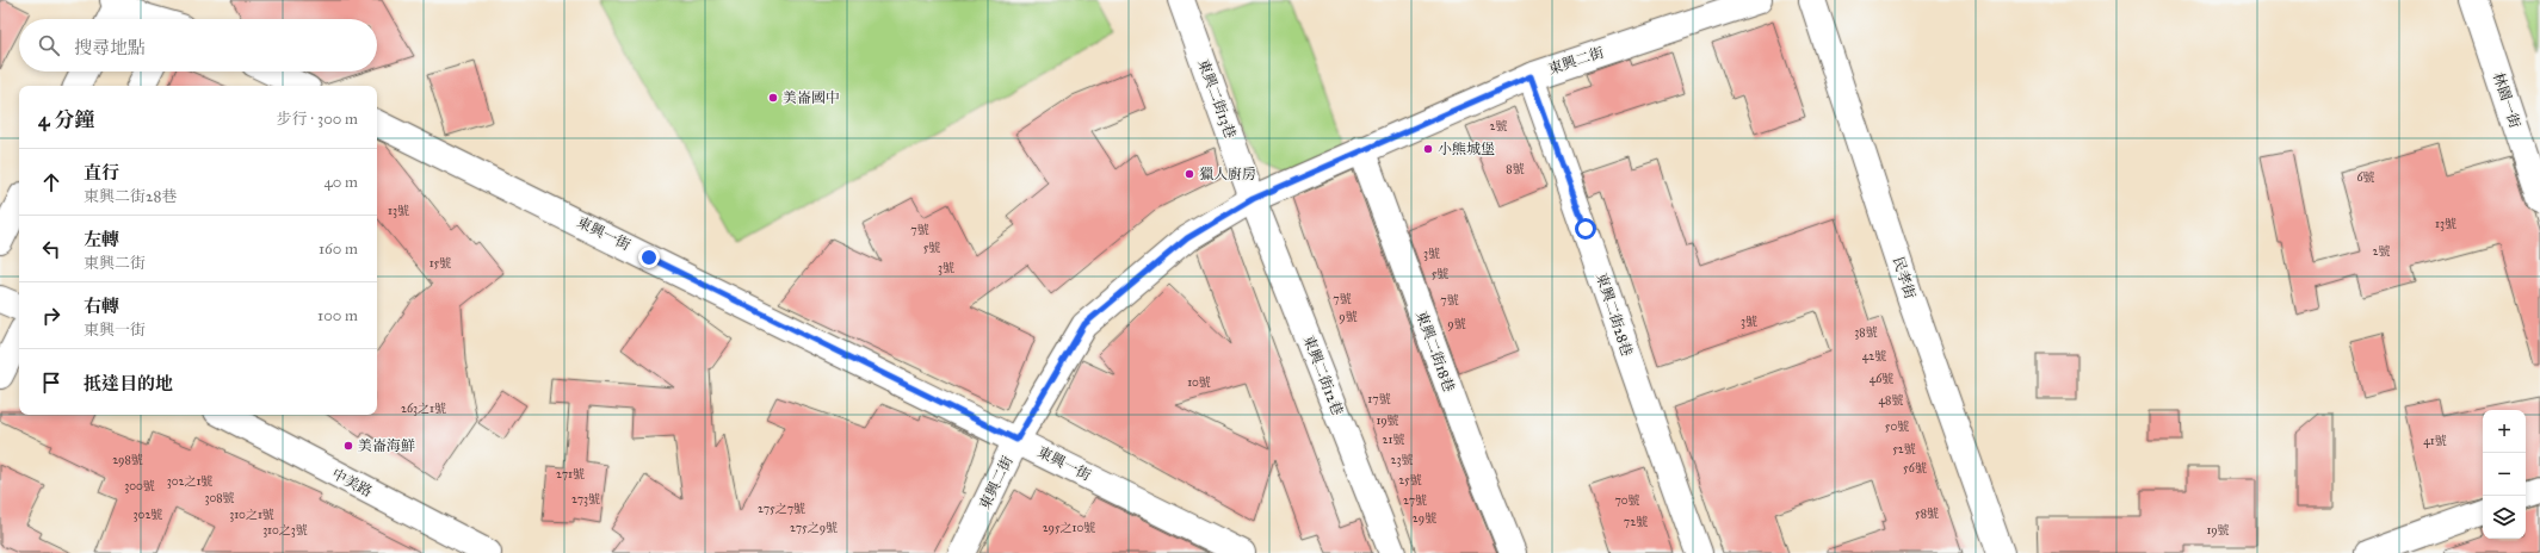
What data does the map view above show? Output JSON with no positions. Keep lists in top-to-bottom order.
{
  "streets": {
    "street": [
      "東興二街",
      "東興二街13巷",
      "林園一街",
      "東興一街",
      "民孝街",
      "東興二街28巷",
      "東興二街18巷",
      "東興二街12巷",
      "中美路"
    ]
  },
  "crossings": [
    ["東興二街", "東興二街13巷"],
    ["東興二街", "東興一街"],
    ["東興二街", "東興二街28巷"],
    ["東興二街", "東興二街18巷"],
    ["東興二街", "東興二街12巷"],
    ["東興二街13巷", "東興二街12巷"]
  ],
  "places": [
    "美崙國中",
    "小熊城堡",
    "獵人廚房",
    "美崙海鮮"
  ],
  "house_numbers": [
    "2號",
    "8號",
    "6號",
    "13號",
    "13號",
    "7號",
    "5號",
    "2號",
    "3號",
    "15號",
    "3號",
    "5號",
    "7號",
    "7號",
    "9號",
    "3號",
    "9號",
    "38號",
    "42號",
    "46號",
    "10號",
    "17號",
    "48號",
    "263之1號",
    "19號",
    "50號",
    "21號",
    "41號",
    "52號",
    "298號",
    "23號",
    "56號",
    "271號",
    "25號",
    "302之1號",
    "300號",
    "308號",
    "273號",
    "27號",
    "70號",
    "275之7號",
    "58號",
    "302號",
    "310之1號",
    "29號",
    "72號",
    "275之9號",
    "295之10號",
    "310之3號",
    "19號"
  ],
  "page": {
    "search": "搜尋地點",
    "heading": ["4 分鐘", "步行 · 300 m"],
    "list": [
      ["直行", "東興二街28巷", "40 m"],
      ["左轉", "東興二街", "160 m"],
      ["右轉", "東興一街", "100 m"],
      "抵達目的地"
    ],
    "map_buttons": ["+", "−"]
  }
}
